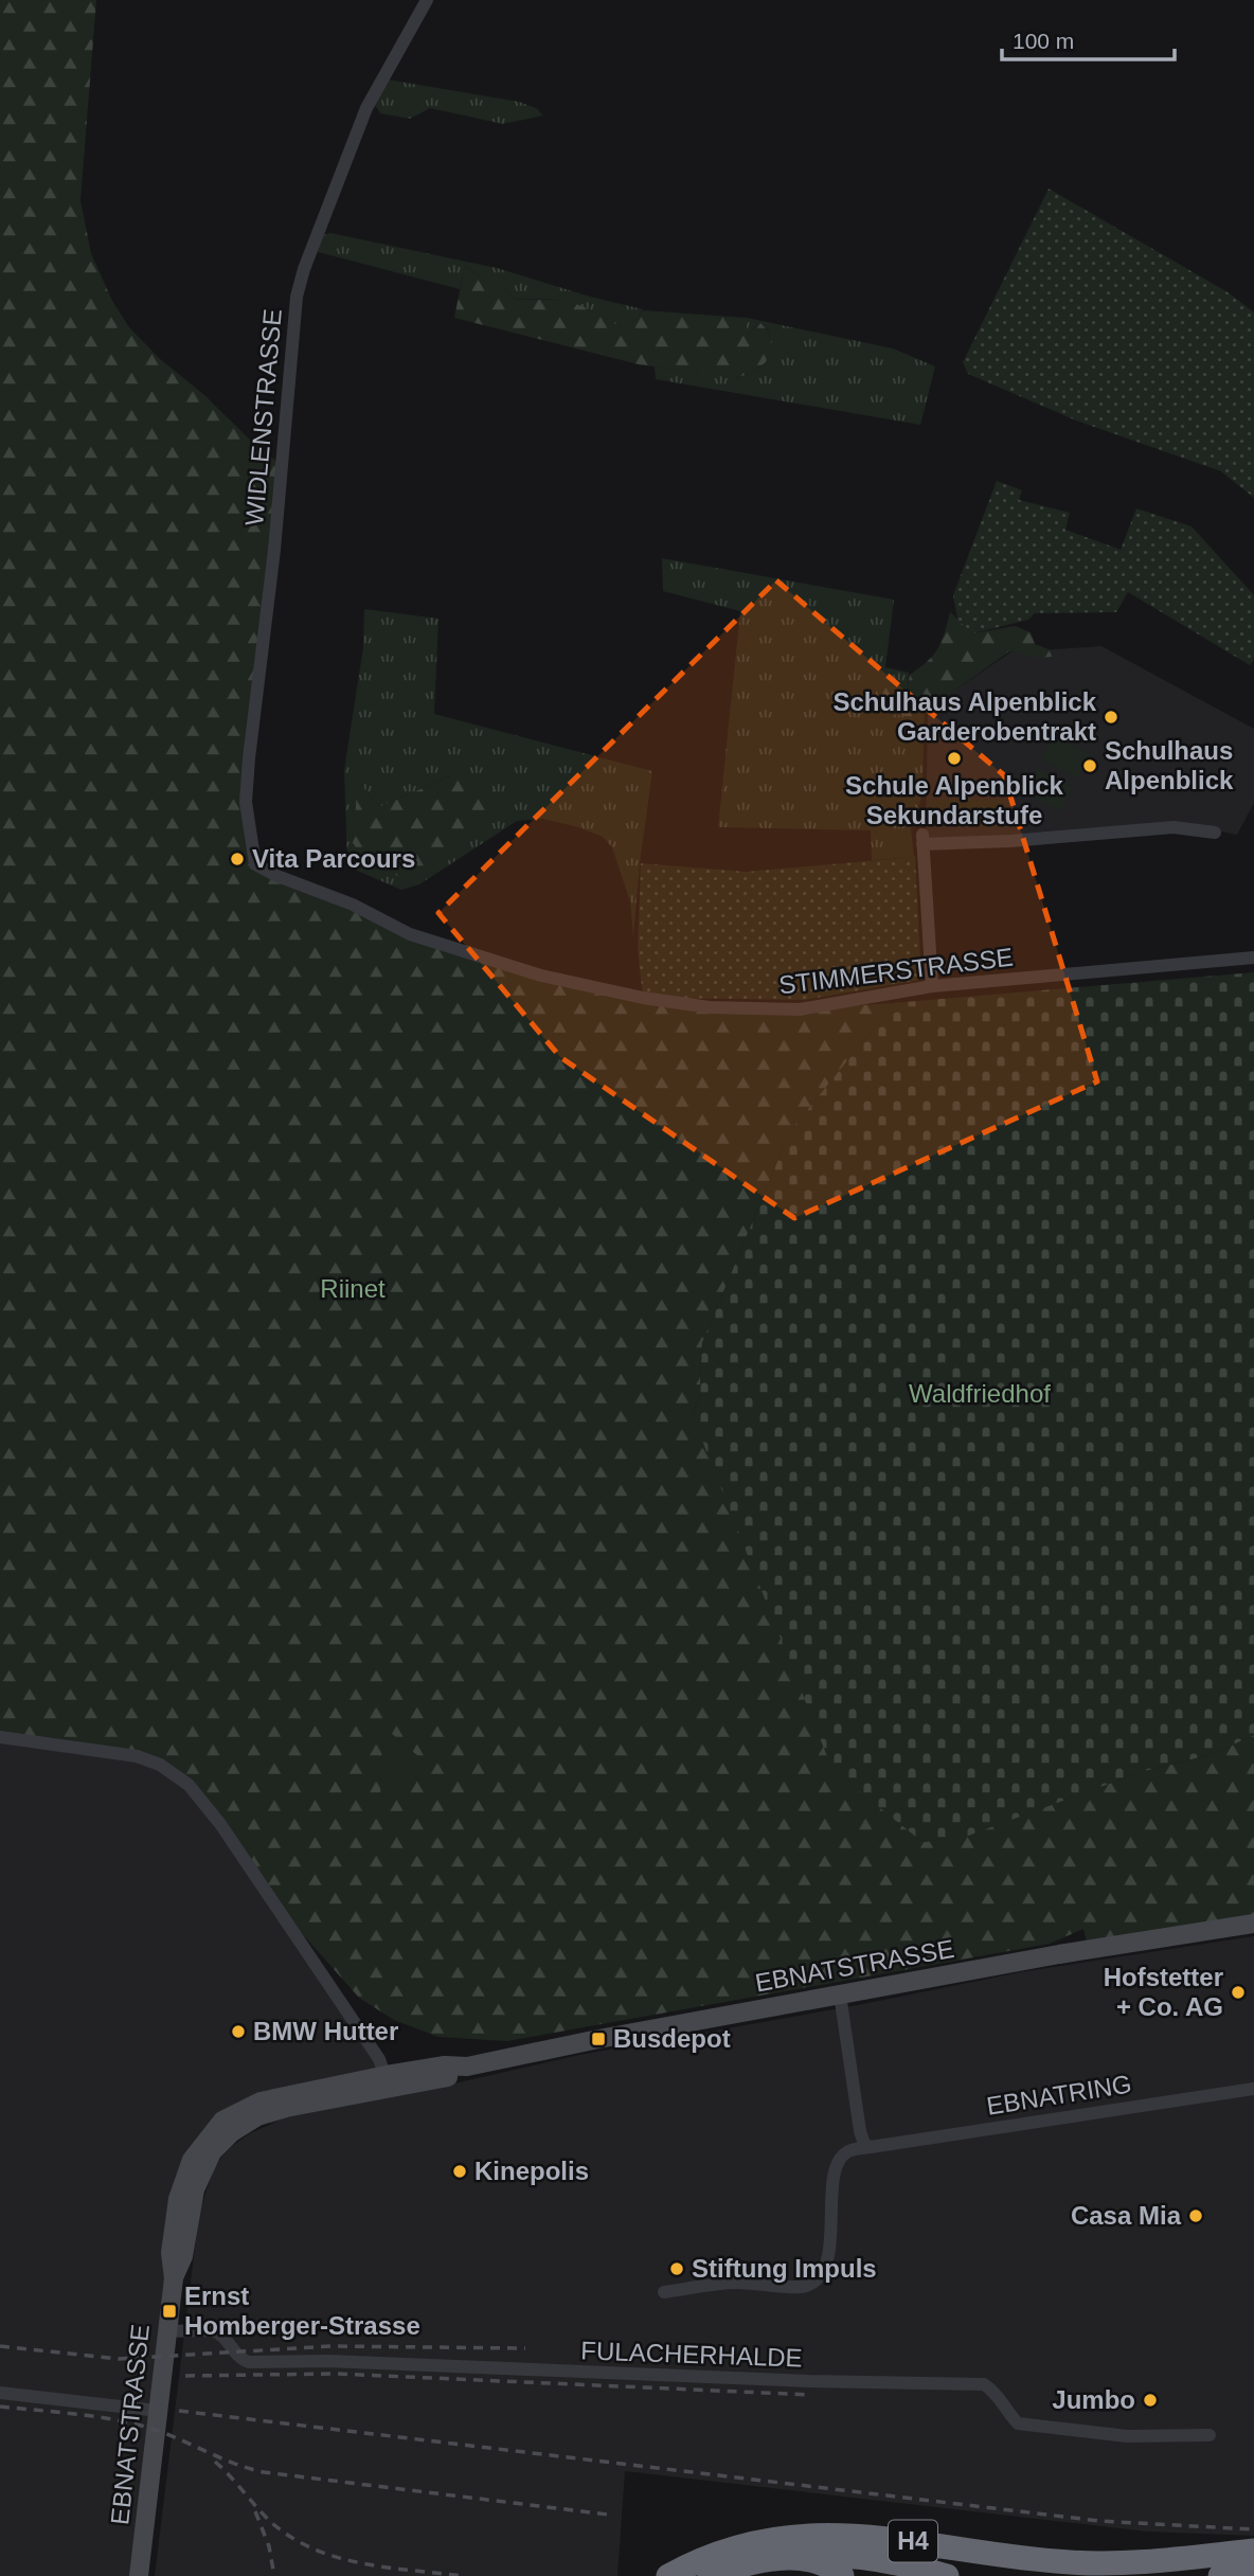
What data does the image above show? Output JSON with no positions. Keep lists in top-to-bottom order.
{
  "streets": {
    "highway": ["H4"],
    "street": [
      "WIDLENSTRASSE",
      "STIMMERSTRASSE",
      "EBNATSTRASSE",
      "EBNATRING",
      "FULACHERHALDE"
    ]
  },
  "crossings": [
    ["WIDLENSTRASSE", "STIMMERSTRASSE"],
    ["EBNATSTRASSE", "FULACHERHALDE"]
  ],
  "parks": ["Riinet", "Waldfriedhof"],
  "places": {
    "other": [
      "Schulhaus Alpenblick Garderobentrakt",
      "Schule Alpenblick Sekundarstufe",
      "Schulhaus Alpenblick",
      "Vita Parcours",
      "Hofstetter + Co. AG",
      "BMW Hutter",
      "Kinepolis",
      "Casa Mia",
      "Stiftung Impuls",
      "Jumbo"
    ],
    "transit": ["Busdepot", "Ernst Homberger-Strasse"]
  },
  "scale_bar": "100 m"
}
